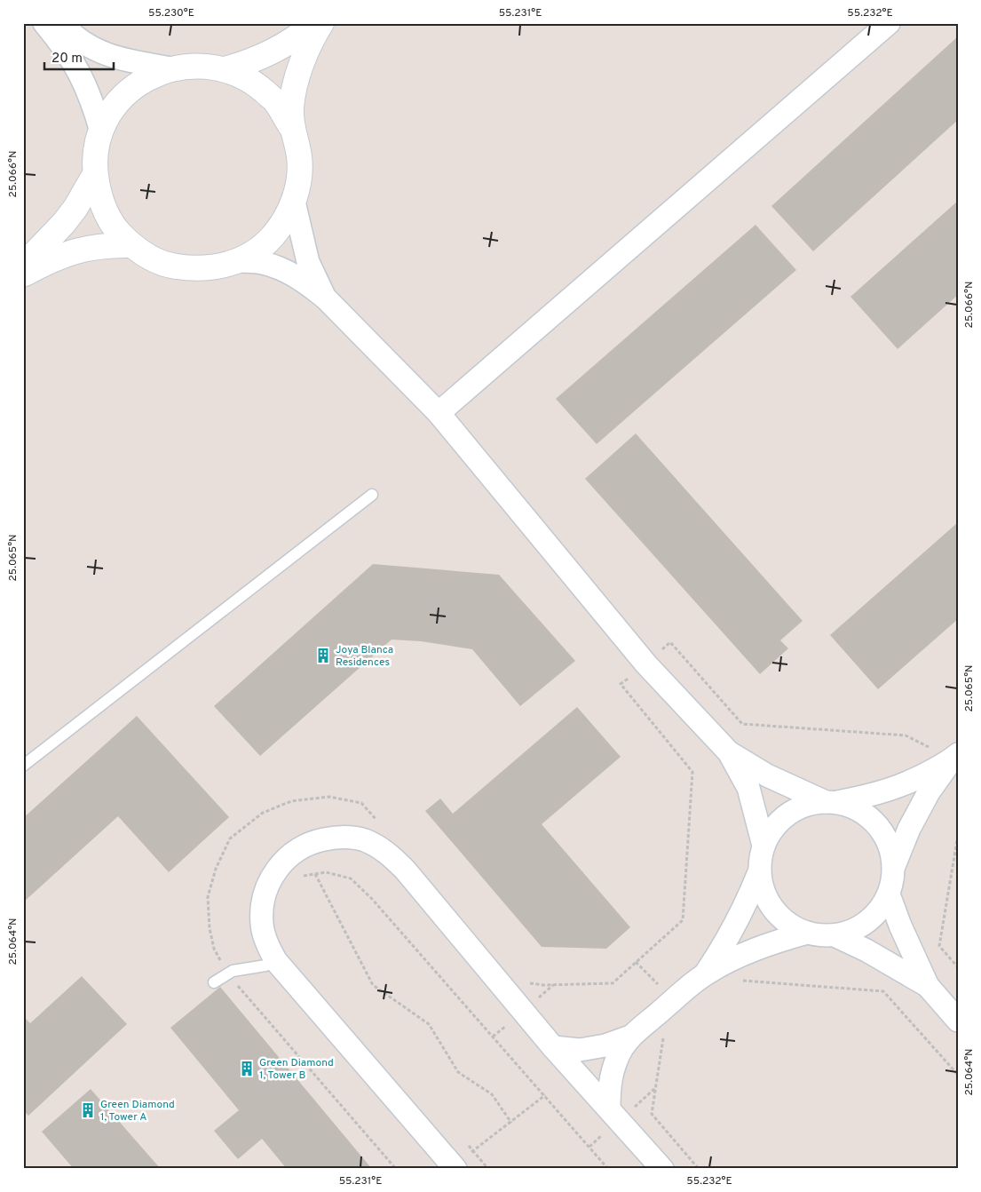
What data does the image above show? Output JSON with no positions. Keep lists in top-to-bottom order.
{
  "places": {
    "building": ["Joya Blanca Residences", "Green Diamond 1, Tower B", "Green Diamond 1, Tower A"]
  },
  "scale_bar": "20 m",
  "coordinates": [
    "55.230°E",
    "55.231°E",
    "55.232°E",
    "25.066°N",
    "25.065°N",
    "25.064°N"
  ]
}
